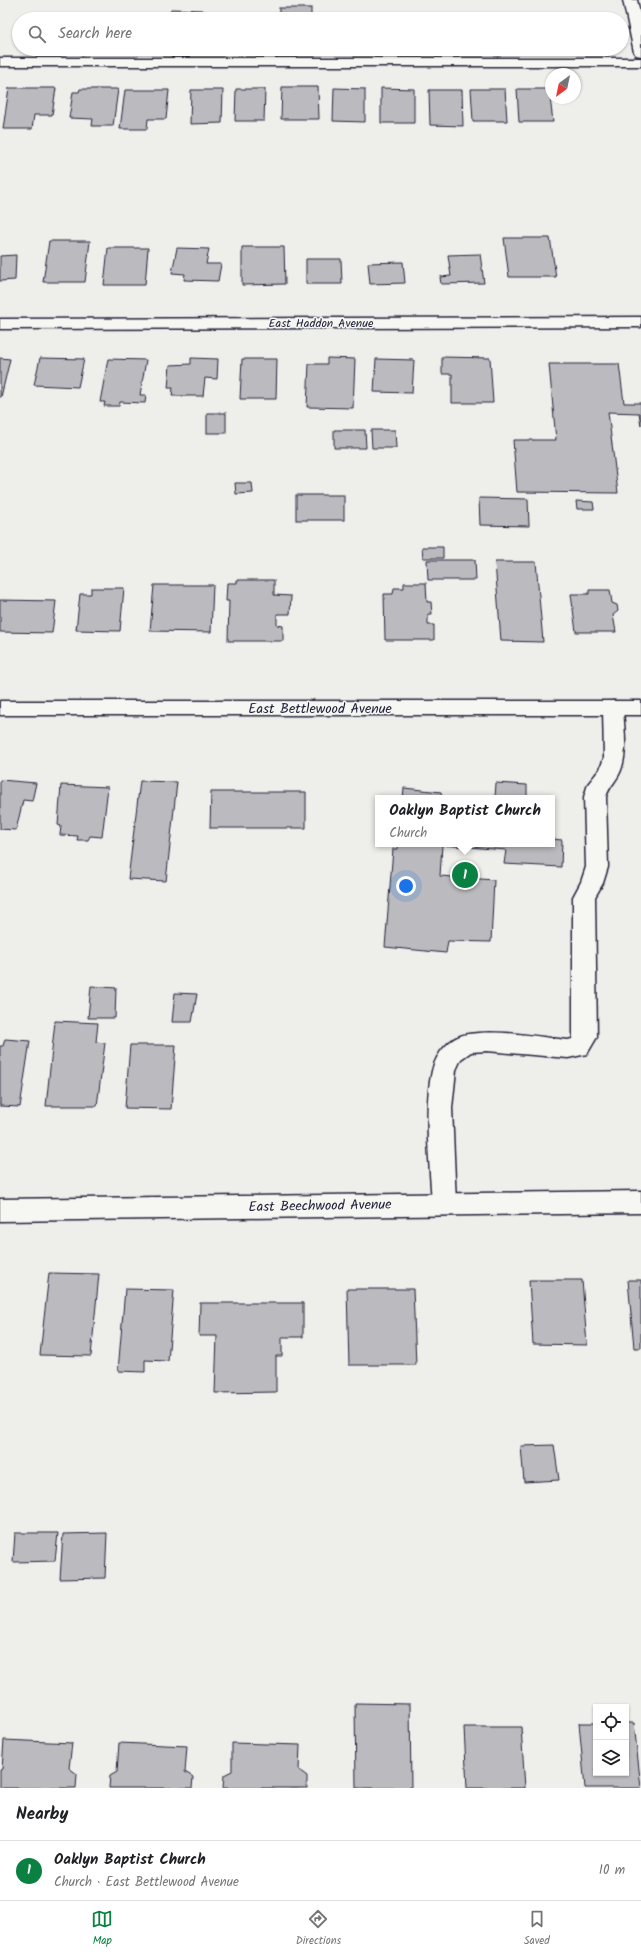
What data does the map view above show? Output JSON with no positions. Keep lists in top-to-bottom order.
{
  "streets": {
    "street": ["East Haddon Avenue", "East Bettlewood Avenue", "East Beechwood Avenue"]
  },
  "north": "bottom left",
  "page": {
    "search": "Search here",
    "popup": ["Oaklyn Baptist Church", "Church"],
    "pins": "1",
    "heading": "Nearby",
    "list": [
      {
        "mark": "1",
        "name": "Oaklyn Baptist Church",
        "note": "Church · East Bettlewood Avenue",
        "value": "10 m"
      }
    ],
    "nav": ["Map", "Directions", "Saved"]
  }
}
